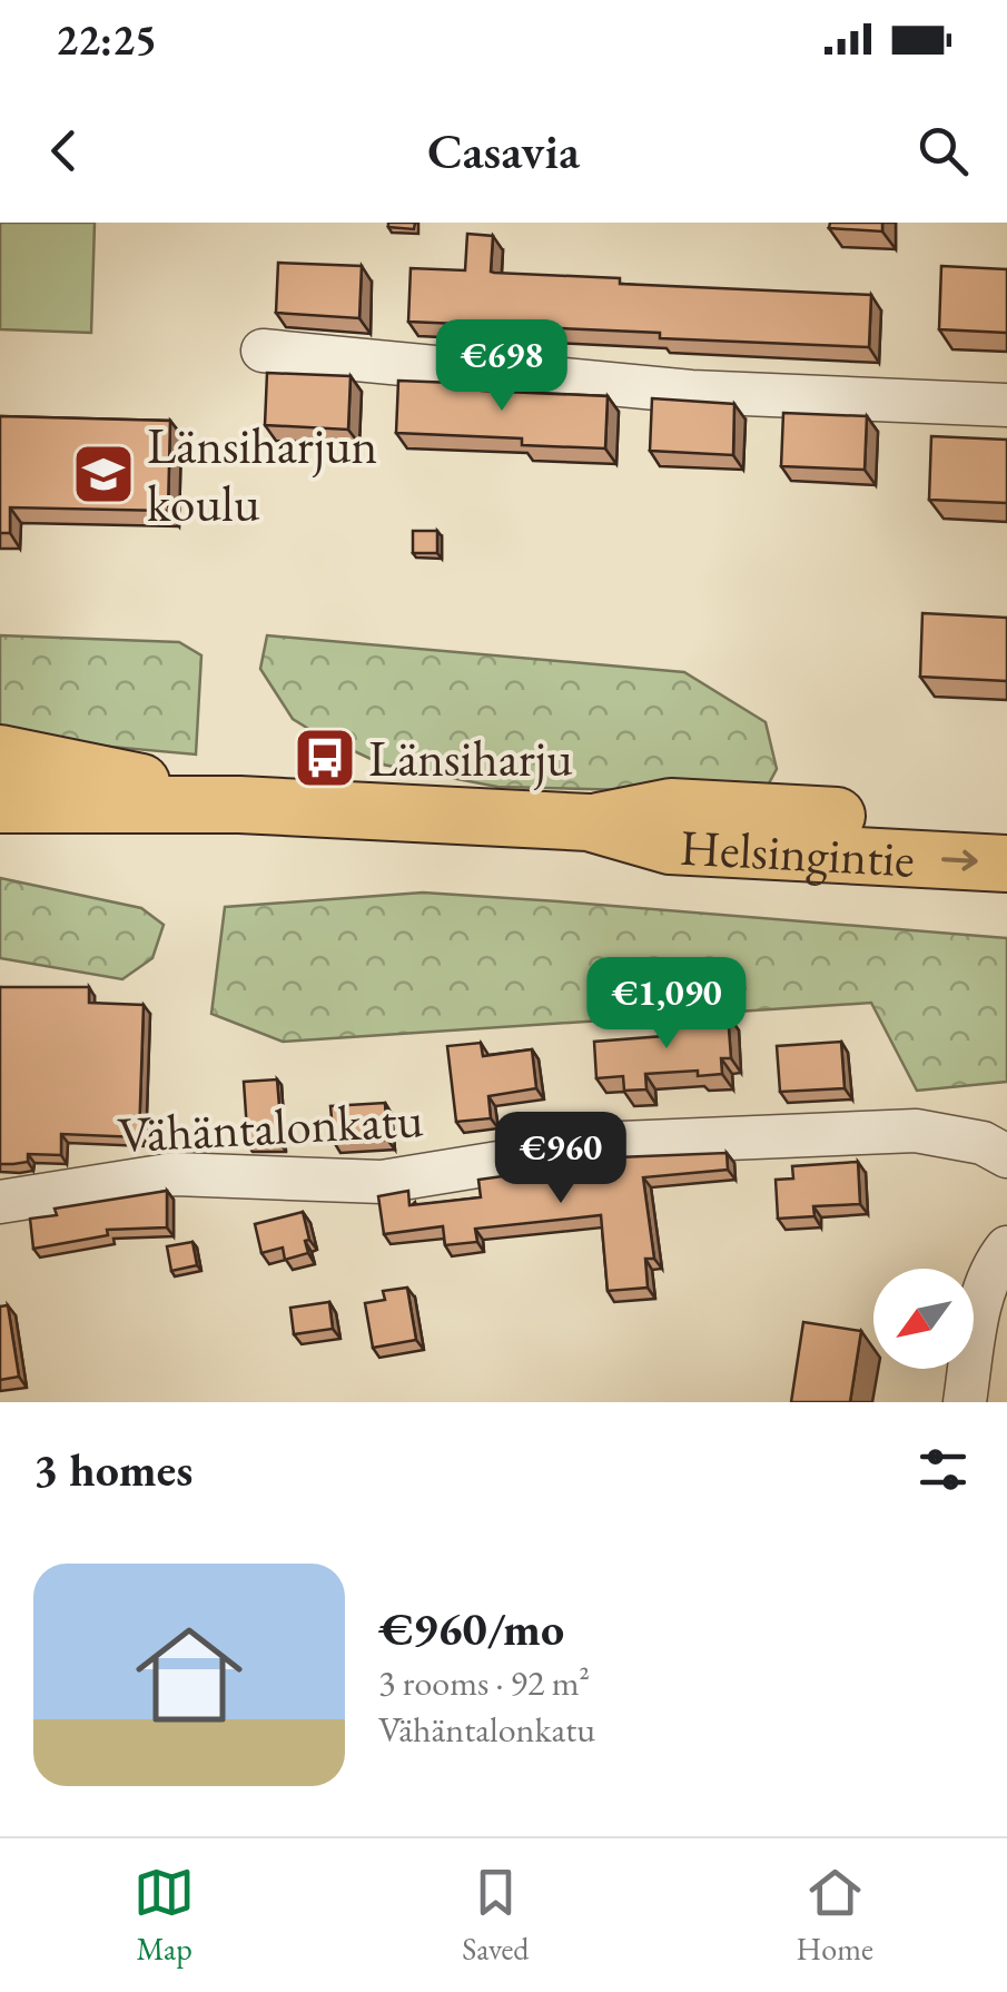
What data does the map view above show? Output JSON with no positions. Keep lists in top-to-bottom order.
{
  "streets": {
    "main road": ["Helsingintie"],
    "street": ["Vähäntalonkatu"]
  },
  "places": {
    "school or university": ["Länsiharjun koulu"],
    "bus stop": ["Länsiharju"]
  },
  "north": "bottom left",
  "page": {
    "status": "22:25",
    "header": "Casavia",
    "price": ["€698", "€1,090", "€960"],
    "heading": "3 homes",
    "list": [
      {
        "name": "€960/mo",
        "note": "3 rooms · 92 m² · Vähäntalonkatu"
      }
    ],
    "tabs": ["Map", "Saved", "Home"]
  }
}
